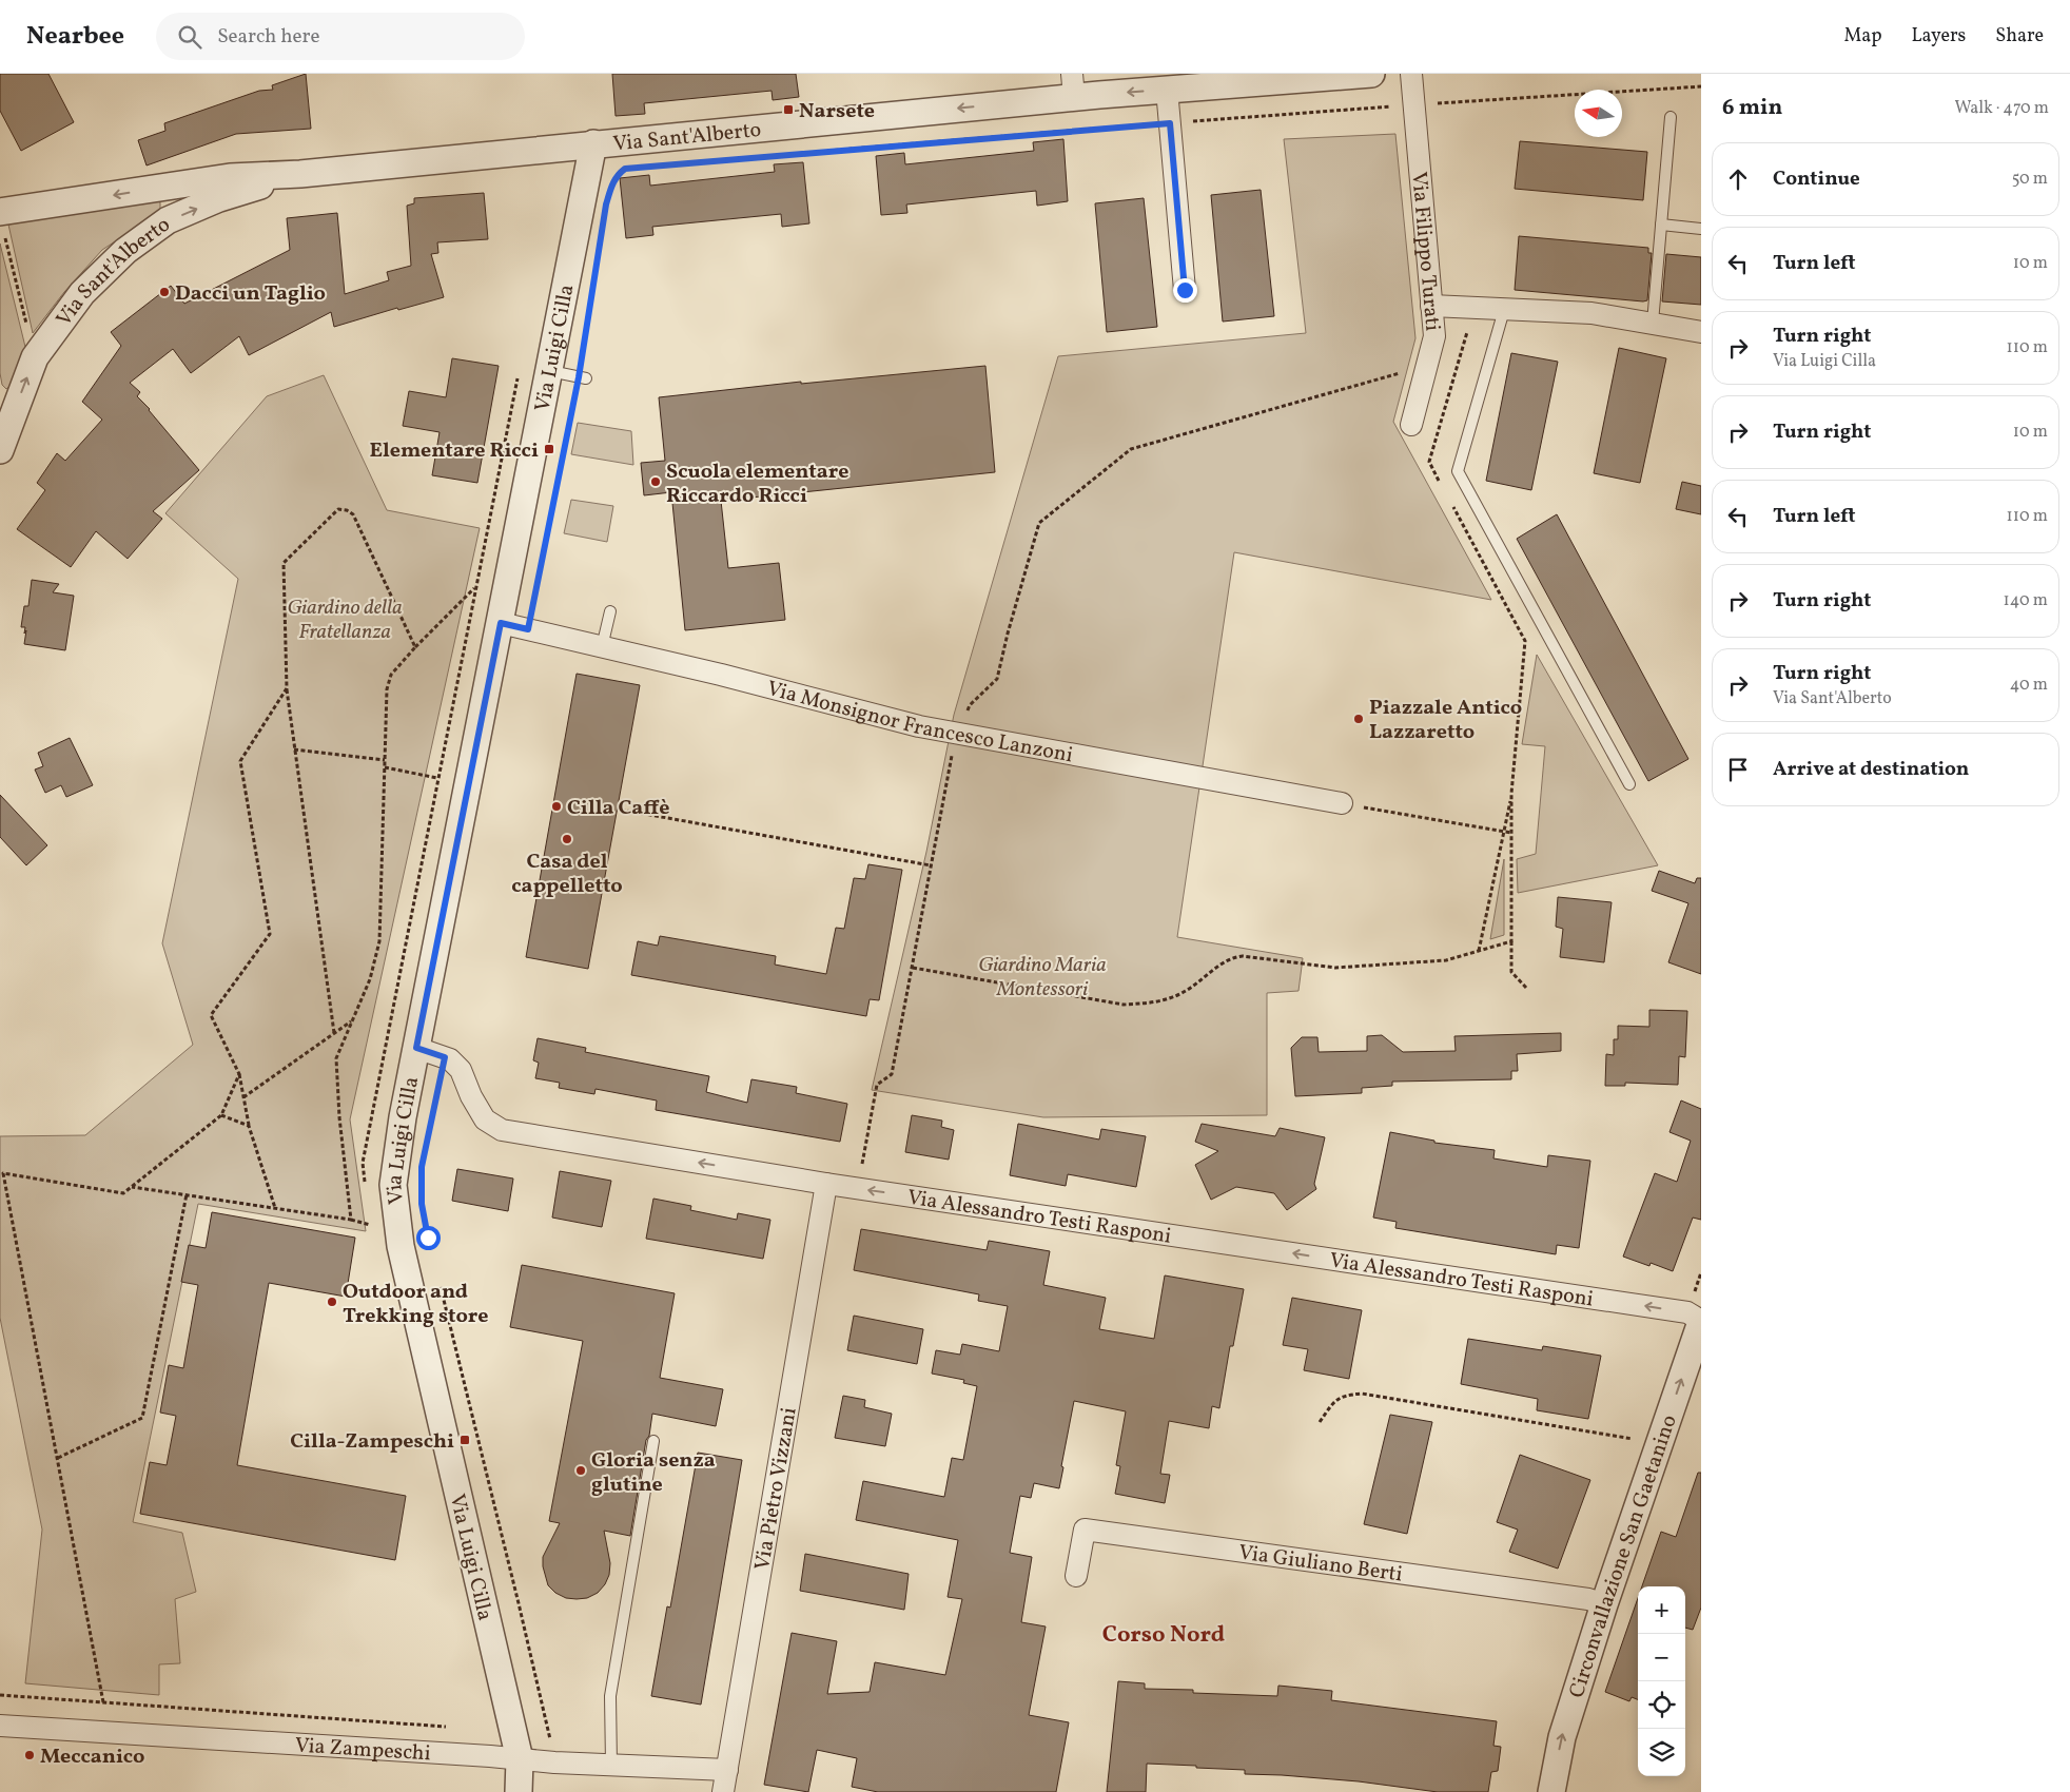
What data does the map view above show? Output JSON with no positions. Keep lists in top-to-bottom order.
{
  "streets": {
    "street": [
      "Via Sant'Alberto",
      "Via Filippo Turati",
      "Via Luigi Cilla",
      "Via Monsignor Francesco Lanzoni",
      "Via Alessandro Testi Rasponi",
      "Via Pietro Vizzani",
      "Circonvallazione San Gaetanino",
      "Via Giuliano Berti",
      "Via Zampeschi"
    ]
  },
  "crossings": [
    ["Via Sant'Alberto", "Via Luigi Cilla"],
    ["Via Luigi Cilla", "Via Monsignor Francesco Lanzoni"],
    ["Via Luigi Cilla", "Via Alessandro Testi Rasponi"],
    ["Via Luigi Cilla", "Via Zampeschi"],
    ["Via Alessandro Testi Rasponi", "Via Pietro Vizzani"],
    ["Via Alessandro Testi Rasponi", "Circonvallazione San Gaetanino"],
    ["Via Pietro Vizzani", "Via Zampeschi"],
    ["Circonvallazione San Gaetanino", "Via Giuliano Berti"]
  ],
  "one_way": ["Via Alessandro Testi Rasponi", "Circonvallazione San Gaetanino"],
  "districts": ["Corso Nord"],
  "parks": ["Giardino della Fratellanza", "Giardino Maria Montessori"],
  "places": {
    "transit": ["Narsete", "Elementare Ricci", "Cilla-Zampeschi"],
    "other": [
      "Dacci un Taglio",
      "Scuola elementare Riccardo Ricci",
      "Piazzale Antico Lazzaretto",
      "Cilla Caffè",
      "Casa del cappelletto",
      "Outdoor and Trekking store",
      "Gloria senza glutine",
      "Meccanico"
    ]
  },
  "north": "left",
  "page": {
    "header": "Nearbee",
    "search": "Search here",
    "nav": ["Map", "Layers", "Share"],
    "heading": ["6 min", "Walk · 470 m"],
    "list": [
      ["Continue", "50 m"],
      ["Turn left", "10 m"],
      ["Turn right", "Via Luigi Cilla", "110 m"],
      ["Turn right", "10 m"],
      ["Turn left", "110 m"],
      ["Turn right", "140 m"],
      ["Turn right", "Via Sant'Alberto", "40 m"],
      "Arrive at destination"
    ],
    "map_buttons": ["+", "−"]
  }
}
